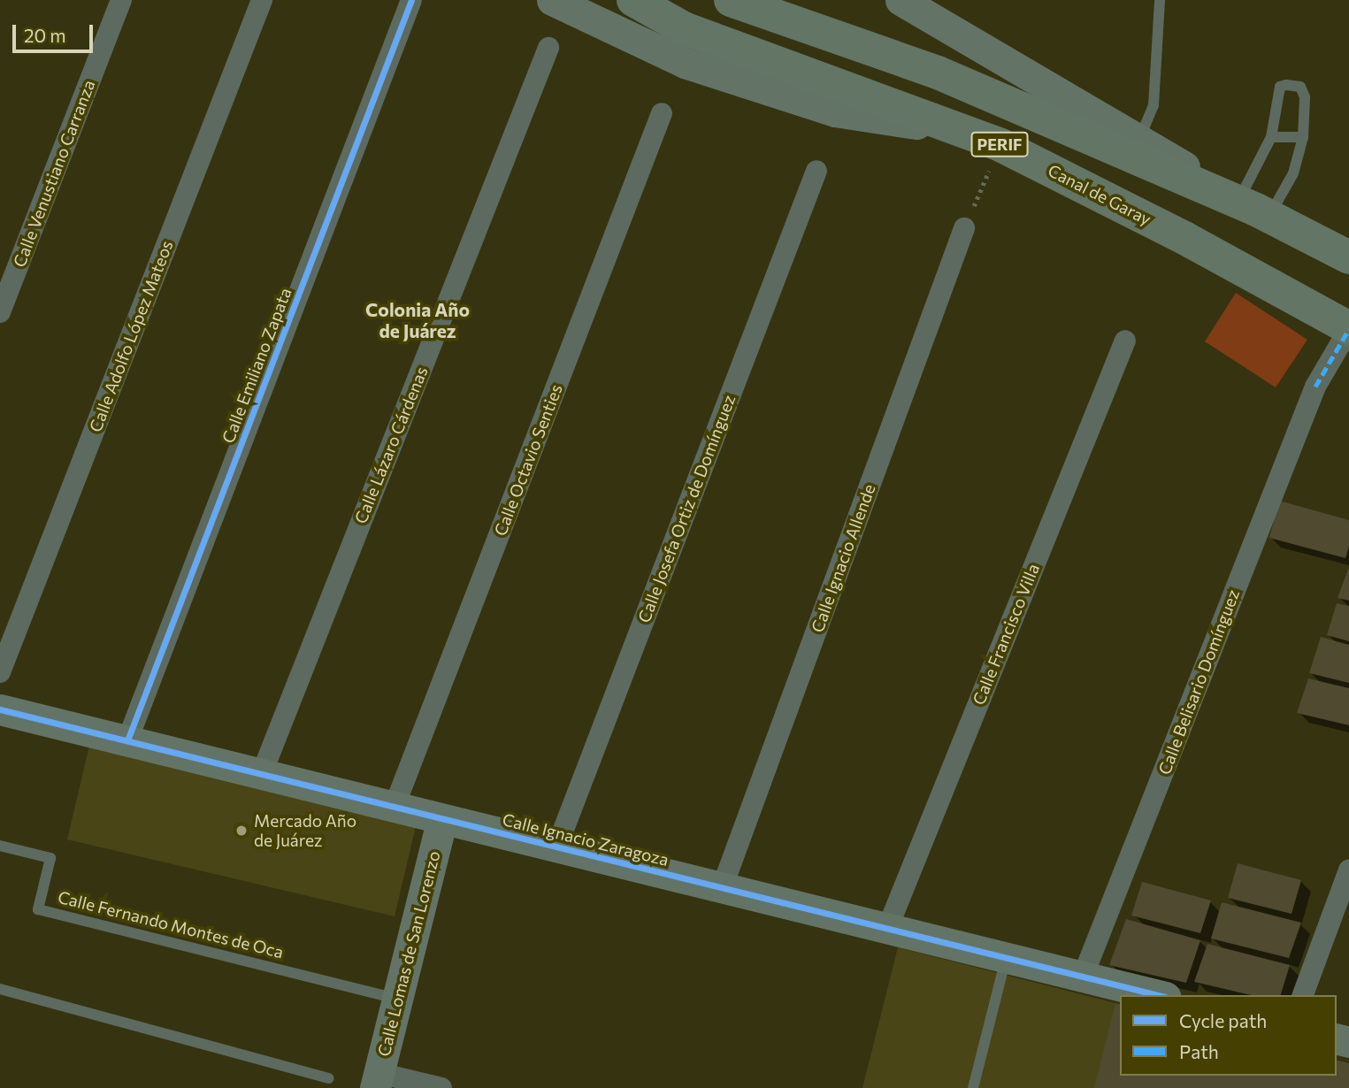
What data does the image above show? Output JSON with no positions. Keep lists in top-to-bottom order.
{
  "streets": {
    "highway": ["PERIF", "Canal de Garay"],
    "street": [
      "Calle Venustiano Carranza",
      "Calle Adolfo López Mateos",
      "Calle Emiliano Zapata",
      "Calle Lázaro Cárdenas",
      "Calle Octavio Senties",
      "Calle Josefa Ortiz de Domínguez",
      "Calle Ignacio Allende",
      "Calle Francisco Villa",
      "Calle Belisario Domínguez",
      "Calle Ignacio Zaragoza",
      "Calle Lomas de San Lorenzo"
    ],
    "lane": ["Calle Fernando Montes de Oca"]
  },
  "crossings": [
    ["Canal de Garay", "Calle Belisario Domínguez"],
    ["Calle Emiliano Zapata", "Calle Ignacio Zaragoza"],
    ["Calle Lázaro Cárdenas", "Calle Ignacio Zaragoza"],
    ["Calle Octavio Senties", "Calle Ignacio Zaragoza"],
    ["Calle Josefa Ortiz de Domínguez", "Calle Ignacio Zaragoza"],
    ["Calle Ignacio Allende", "Calle Ignacio Zaragoza"],
    ["Calle Francisco Villa", "Calle Ignacio Zaragoza"],
    ["Calle Belisario Domínguez", "Calle Ignacio Zaragoza"],
    ["Calle Ignacio Zaragoza", "Calle Lomas de San Lorenzo"],
    ["Calle Fernando Montes de Oca", "Calle Lomas de San Lorenzo"]
  ],
  "districts": ["Colonia Año de Juárez"],
  "places": ["Mercado Año de Juárez"],
  "legend": ["Cycle path", "Path"],
  "scale_bar": "20 m"
}
